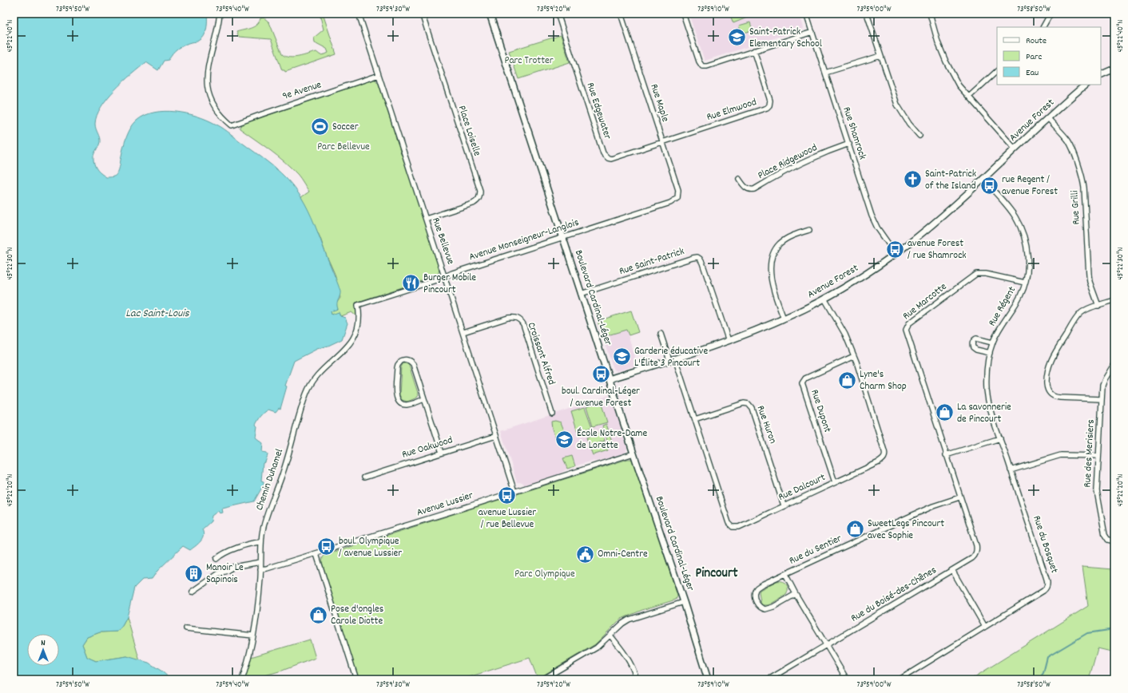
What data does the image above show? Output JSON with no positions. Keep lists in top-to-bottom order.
{
  "streets": {
    "street": [
      "9e Avenue",
      "Rue Maple",
      "Rue Elmwood",
      "Rue Edgewater",
      "Avenue Forest",
      "Place Loiselle",
      "Rue Shamrock",
      "Place Ridgewood",
      "Rue Grilli",
      "Avenue Monseigneur-Langlois",
      "Rue Bellevue",
      "Rue Saint-Patrick",
      "Boulevard Cardinal-Léger",
      "Rue Marcotte",
      "Rue Régent",
      "Croissant Alfred",
      "Rue Dupont",
      "Rue Huron",
      "Rue Oakwood",
      "Rue des Merisiers",
      "Chemin Duhamel",
      "Rue Dalcourt",
      "Avenue Lussier",
      "Rue du Bosquet",
      "Rue du Sentier",
      "Rue du Boisé-des-Chênes"
    ]
  },
  "crossings": [
    ["9e Avenue", "Rue Bellevue"],
    ["Rue Maple", "Rue Elmwood"],
    ["Rue Maple", "Rue Edgewater"],
    ["Rue Maple", "Avenue Monseigneur-Langlois"],
    ["Rue Elmwood", "Rue Edgewater"],
    ["Avenue Forest", "Rue Shamrock"],
    ["Avenue Forest", "Rue Grilli"],
    ["Avenue Forest", "Rue Saint-Patrick"],
    ["Avenue Forest", "Boulevard Cardinal-Léger"],
    ["Avenue Forest", "Rue Régent"],
    ["Avenue Forest", "Rue Dalcourt"],
    ["Place Loiselle", "Rue Bellevue"],
    ["Rue Shamrock", "Place Ridgewood"],
    ["Avenue Monseigneur-Langlois", "Rue Bellevue"],
    ["Avenue Monseigneur-Langlois", "Boulevard Cardinal-Léger"],
    ["Avenue Monseigneur-Langlois", "Chemin Duhamel"],
    ["Rue Bellevue", "Croissant Alfred"],
    ["Rue Bellevue", "Rue Oakwood"],
    ["Rue Bellevue", "Avenue Lussier"],
    ["Rue Saint-Patrick", "Boulevard Cardinal-Léger"],
    ["Boulevard Cardinal-Léger", "Avenue Lussier"],
    ["Rue Marcotte", "Rue Régent"],
    ["Rue Marcotte", "Rue du Sentier"],
    ["Rue Marcotte", "Rue du Boisé-des-Chênes"],
    ["Rue Régent", "Rue du Bosquet"],
    ["Rue Dupont", "Rue Dalcourt"],
    ["Rue Huron", "Rue Dalcourt"],
    ["Chemin Duhamel", "Avenue Lussier"],
    ["Rue du Sentier", "Rue du Boisé-des-Chênes"]
  ],
  "districts": ["Pincourt"],
  "water": ["Lac Saint-Louis"],
  "parks": ["Parc Trotter", "Parc Bellevue", "Parc Olympique"],
  "places": {
    "school or university": ["Saint-Patrick Elementary School", "Garderie éducative L'Élite 3 Pincourt", "École Notre-Dame de Lorette"],
    "sports": ["Soccer"],
    "church": ["Saint-Patrick of the Island"],
    "bus stop": [
      "rue Regent / avenue Forest",
      "avenue Forest / rue Shamrock",
      "boul. Cardinal-Léger / avenue Forest",
      "avenue Lussier / rue Bellevue",
      "boul. Olympique / avenue Lussier"
    ],
    "restaurant": ["Burger Mobile Pincourt"],
    "shop": [
      "Lyne's Charm Shop",
      "La savonnerie de Pincourt",
      "SweetLegs Pincourt avec Sophie",
      "Pose d'ongles Carole Diotte"
    ],
    "public building": ["Omni-Centre"],
    "building": ["Manoir Le Sapinois"]
  },
  "legend": ["Route", "Parc", "Eau"],
  "north": "top",
  "coordinates": [
    "73°59'50\"W",
    "73°59'40\"W",
    "73°59'30\"W",
    "73°59'20\"W",
    "73°59'10\"W",
    "73°59'00\"W",
    "73°58'50\"W",
    "45°22'40\"N",
    "45°22'30\"N",
    "45°22'20\"N"
  ]
}
